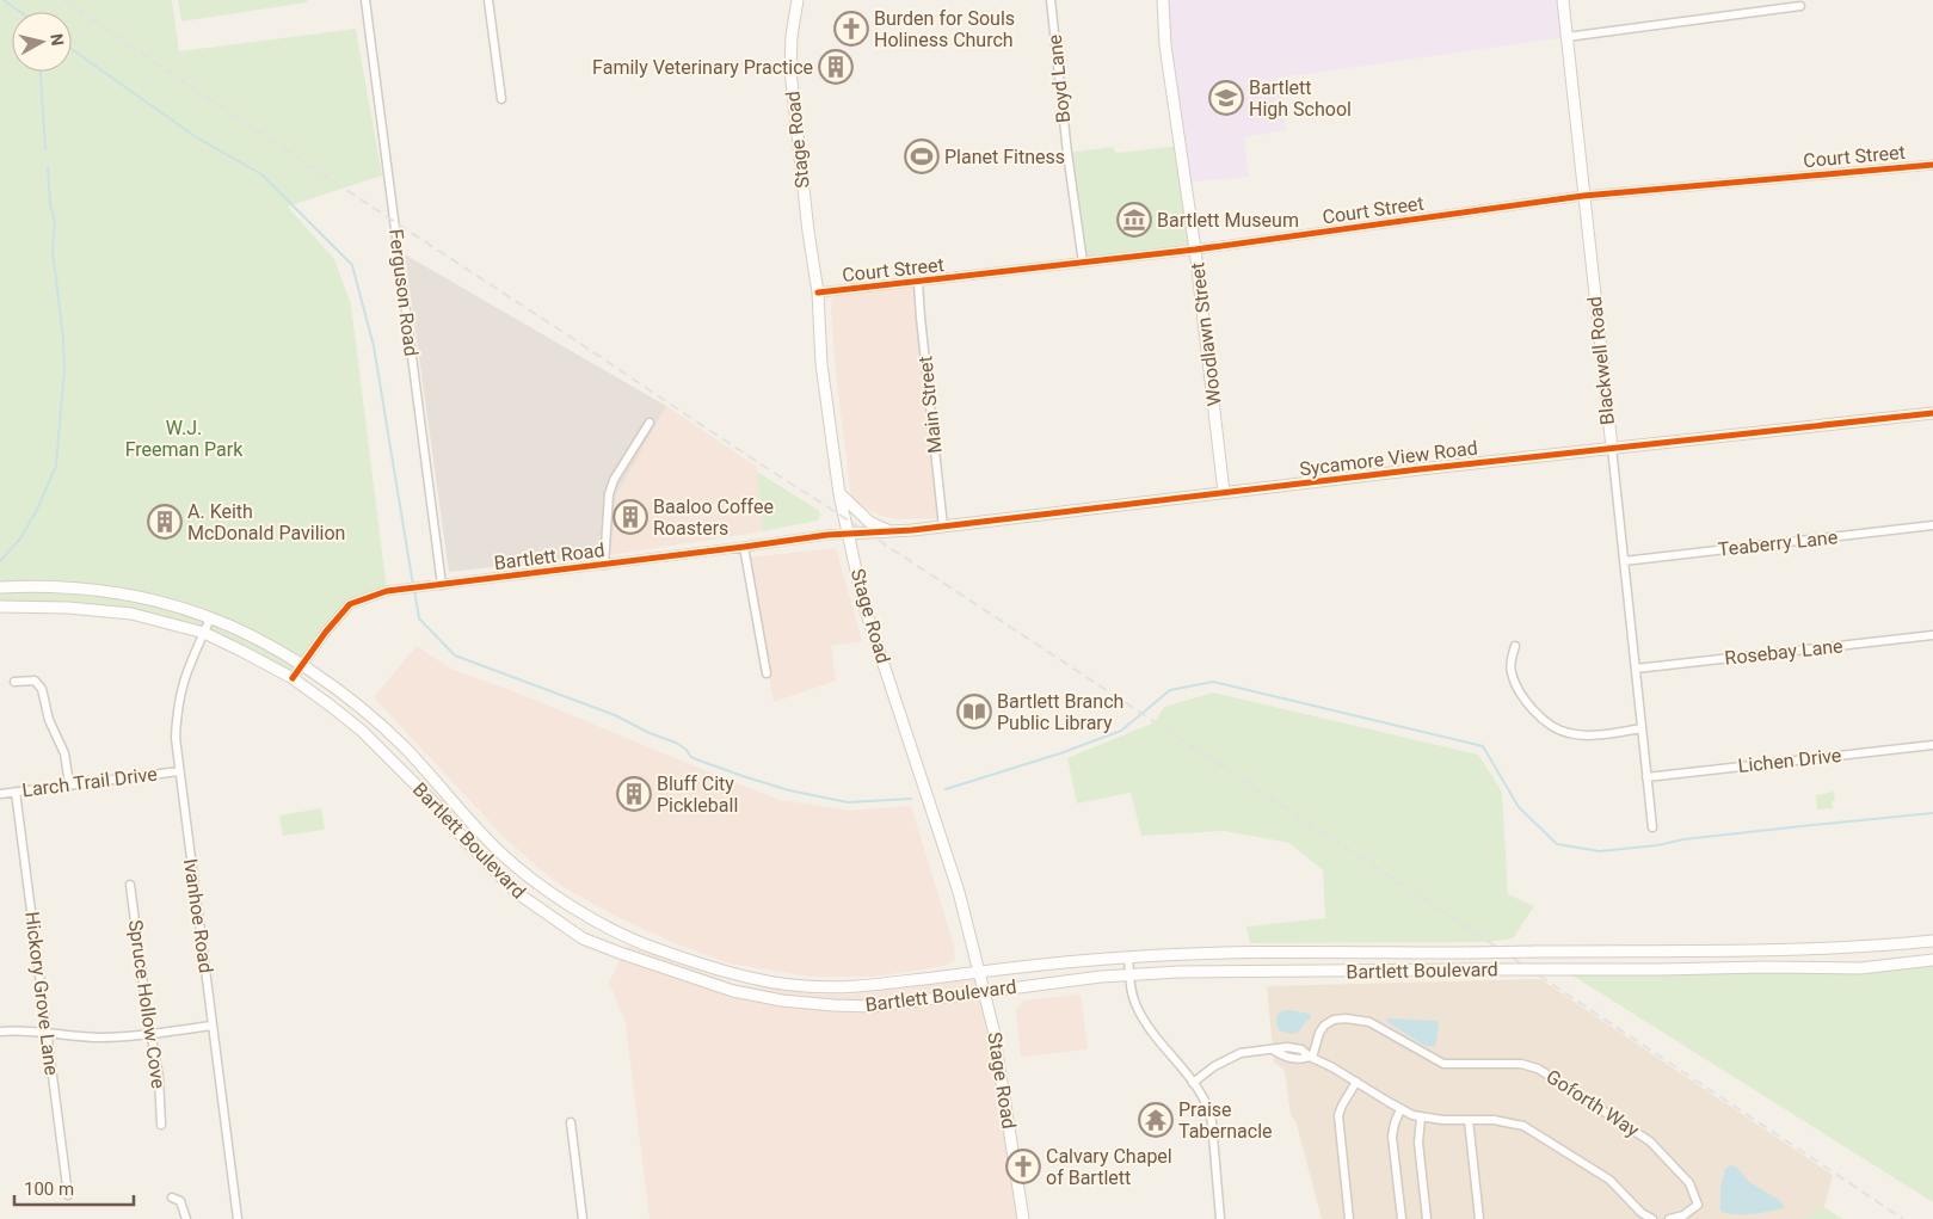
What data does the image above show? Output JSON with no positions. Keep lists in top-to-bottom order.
{
  "streets": {
    "main road": [
      "Stage Road",
      "Woodlawn Street",
      "Blackwell Road",
      "Sycamore View Road",
      "Bartlett Boulevard"
    ],
    "street": [
      "Boyd Lane",
      "Court Street",
      "Ferguson Road",
      "Main Street",
      "Teaberry Lane",
      "Bartlett Road",
      "Rosebay Lane",
      "Lichen Drive",
      "Larch Trail Drive",
      "Ivanhoe Road",
      "Hickory Grove Lane",
      "Spruce Hollow Cove",
      "Goforth Way"
    ]
  },
  "crossings": [
    ["Boyd Lane", "Court Street"],
    ["Stage Road", "Court Street"],
    ["Stage Road", "Sycamore View Road"],
    ["Stage Road", "Bartlett Road"],
    ["Stage Road", "Bartlett Boulevard"],
    ["Court Street", "Woodlawn Street"],
    ["Court Street", "Blackwell Road"],
    ["Court Street", "Main Street"],
    ["Ferguson Road", "Bartlett Road"],
    ["Woodlawn Street", "Sycamore View Road"],
    ["Blackwell Road", "Sycamore View Road"],
    ["Blackwell Road", "Teaberry Lane"],
    ["Blackwell Road", "Rosebay Lane"],
    ["Blackwell Road", "Lichen Drive"],
    ["Main Street", "Sycamore View Road"],
    ["Sycamore View Road", "Bartlett Road"],
    ["Bartlett Road", "Bartlett Boulevard"],
    ["Larch Trail Drive", "Ivanhoe Road"],
    ["Larch Trail Drive", "Hickory Grove Lane"],
    ["Bartlett Boulevard", "Ivanhoe Road"]
  ],
  "parks": ["W.J. Freeman Park"],
  "places": {
    "church": ["Burden for Souls Holiness Church", "Calvary Chapel of Bartlett"],
    "building": [
      "Family Veterinary Practice",
      "Baaloo Coffee Roasters",
      "A. Keith McDonald Pavilion",
      "Bluff City Pickleball"
    ],
    "school or university": ["Bartlett High School"],
    "sports": ["Planet Fitness"],
    "museum": ["Bartlett Museum"],
    "library": ["Bartlett Branch Public Library"],
    "temple": ["Praise Tabernacle"]
  },
  "scale_bar": "100 m",
  "north": "right"
}
